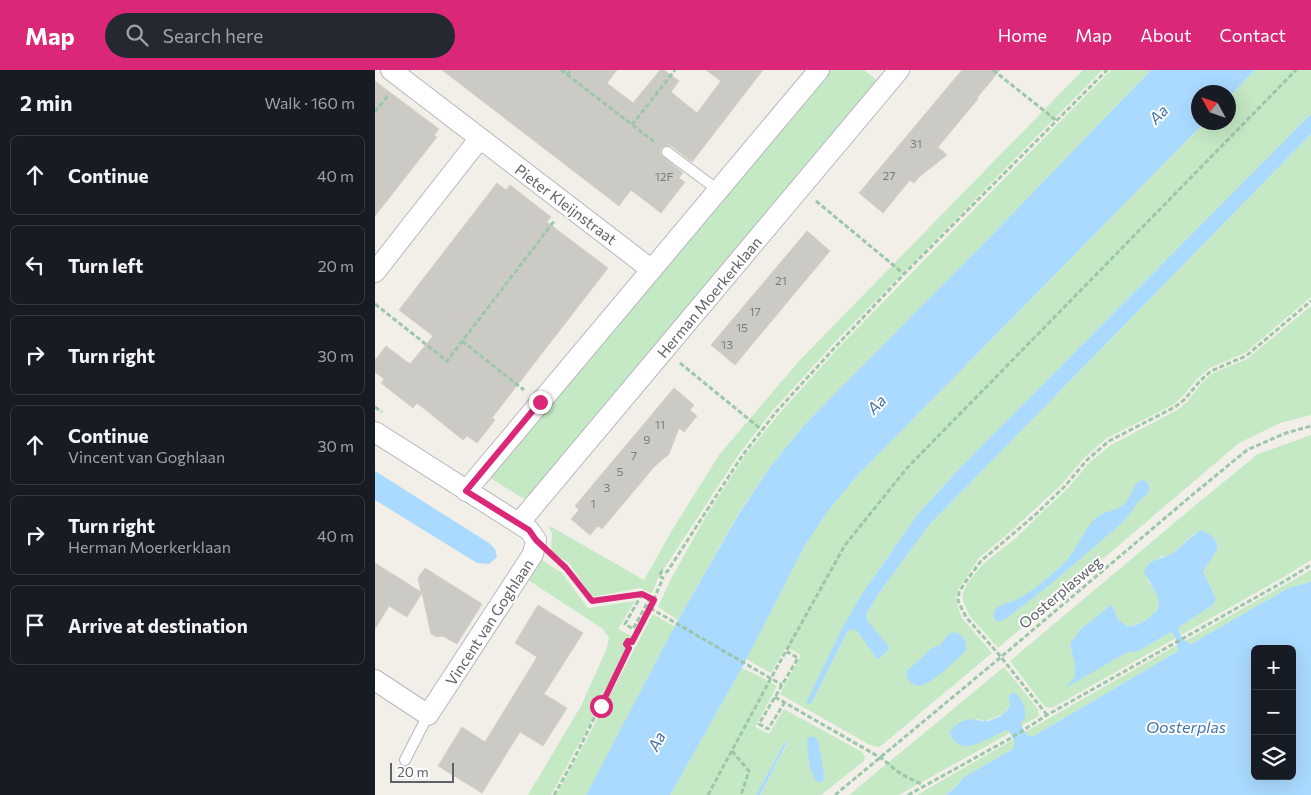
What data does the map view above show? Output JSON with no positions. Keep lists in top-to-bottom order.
{
  "streets": {
    "street": ["Pieter Kleijnstraat", "Herman Moerkerklaan", "Vincent van Goghlaan"],
    "path": ["Oosterplasweg"]
  },
  "crossings": [
    ["Herman Moerkerklaan", "Vincent van Goghlaan"]
  ],
  "water": ["Aa", "Oosterplas"],
  "house_numbers": [
    "31",
    "27",
    "12F",
    "21",
    "17",
    "15",
    "13",
    "11",
    "9",
    "7",
    "5",
    "3",
    "1"
  ],
  "scale_bar": "20 m",
  "north": "top left",
  "page": {
    "header": "Map",
    "search": "Search here",
    "nav": [
      "Home",
      "Map",
      "About",
      "Contact"
    ],
    "heading": ["2 min", "Walk · 160 m"],
    "list": [
      ["Continue", "40 m"],
      ["Turn left", "20 m"],
      ["Turn right", "30 m"],
      ["Continue", "Vincent van Goghlaan", "30 m"],
      ["Turn right", "Herman Moerkerklaan", "40 m"],
      "Arrive at destination"
    ],
    "map_buttons": ["+", "−"],
    "scale": "20 m"
  }
}
